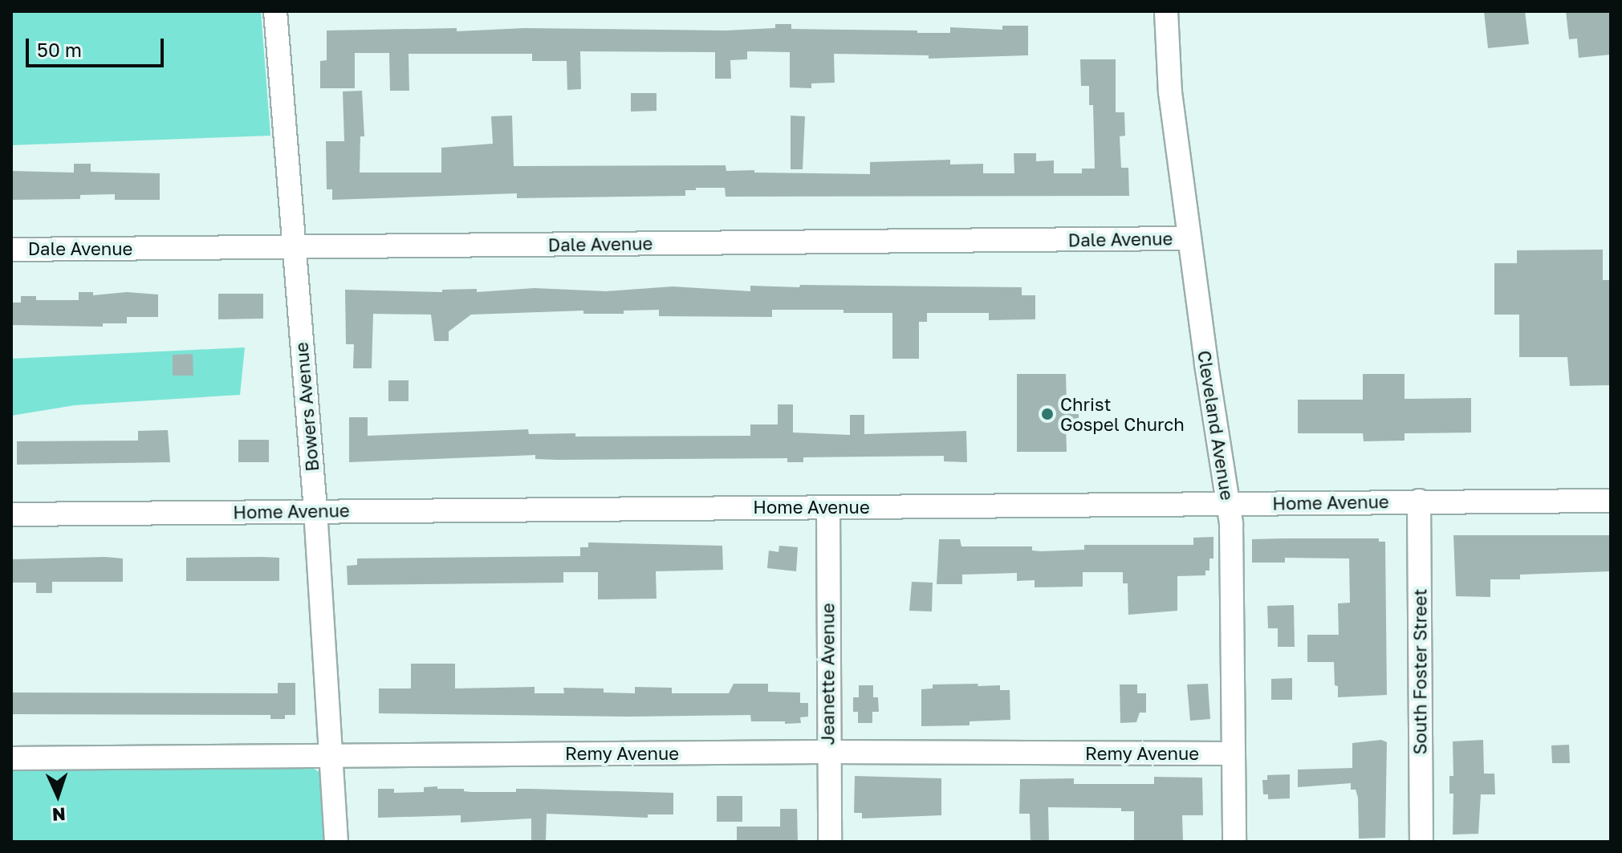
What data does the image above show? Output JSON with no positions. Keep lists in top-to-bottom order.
{
  "streets": {
    "street": [
      "Dale Avenue",
      "Bowers Avenue",
      "Cleveland Avenue",
      "Home Avenue",
      "South Foster Street",
      "Jeanette Avenue",
      "Remy Avenue"
    ]
  },
  "crossings": [
    ["Dale Avenue", "Bowers Avenue"],
    ["Dale Avenue", "Cleveland Avenue"],
    ["Bowers Avenue", "Home Avenue"],
    ["Bowers Avenue", "Remy Avenue"],
    ["Cleveland Avenue", "Home Avenue"],
    ["Cleveland Avenue", "Remy Avenue"],
    ["Home Avenue", "South Foster Street"],
    ["Home Avenue", "Jeanette Avenue"],
    ["Jeanette Avenue", "Remy Avenue"]
  ],
  "places": ["Christ Gospel Church"],
  "scale_bar": "50 m",
  "north": "bottom"
}
